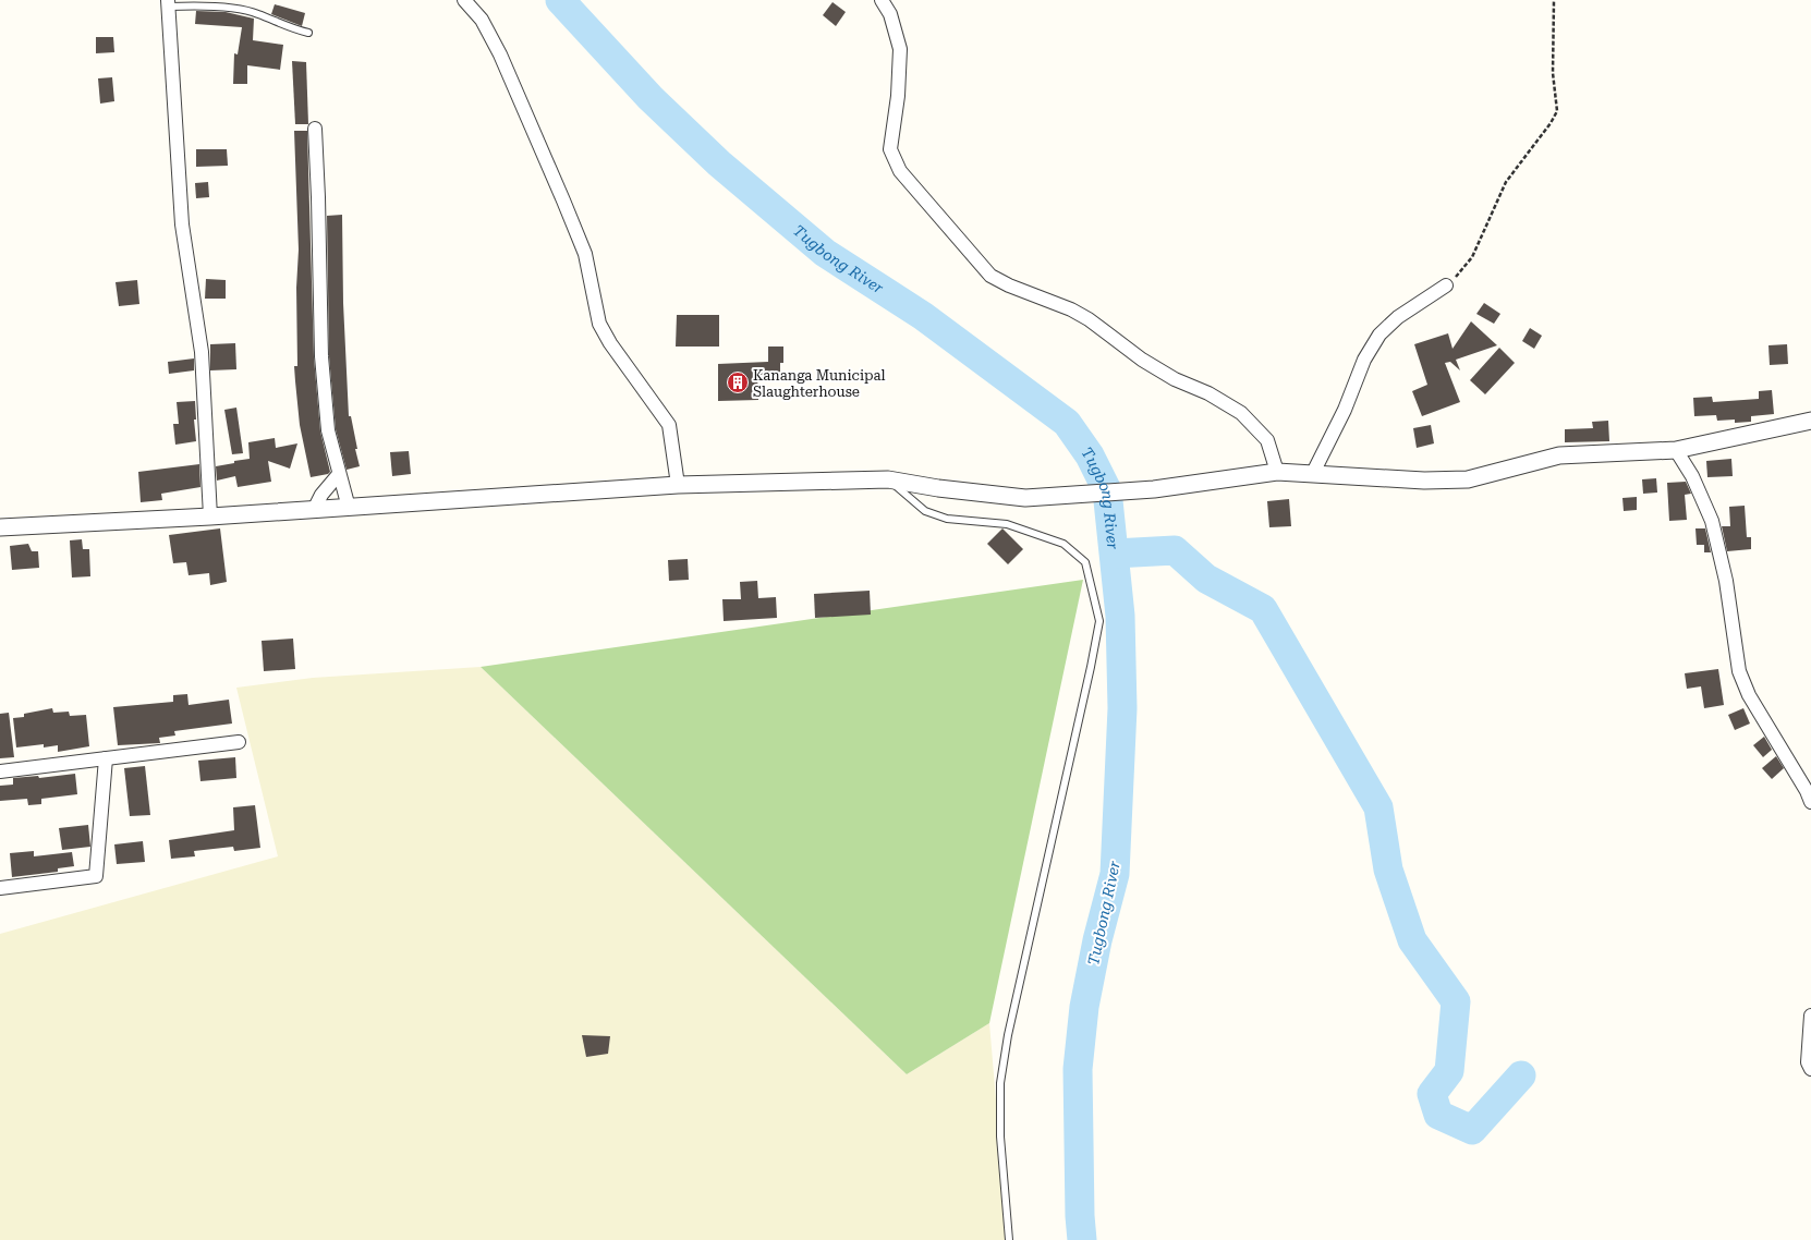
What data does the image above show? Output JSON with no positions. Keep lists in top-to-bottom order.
{
  "water": ["Tugbong River"],
  "places": {
    "building": ["Kananga Municipal Slaughterhouse"]
  }
}
